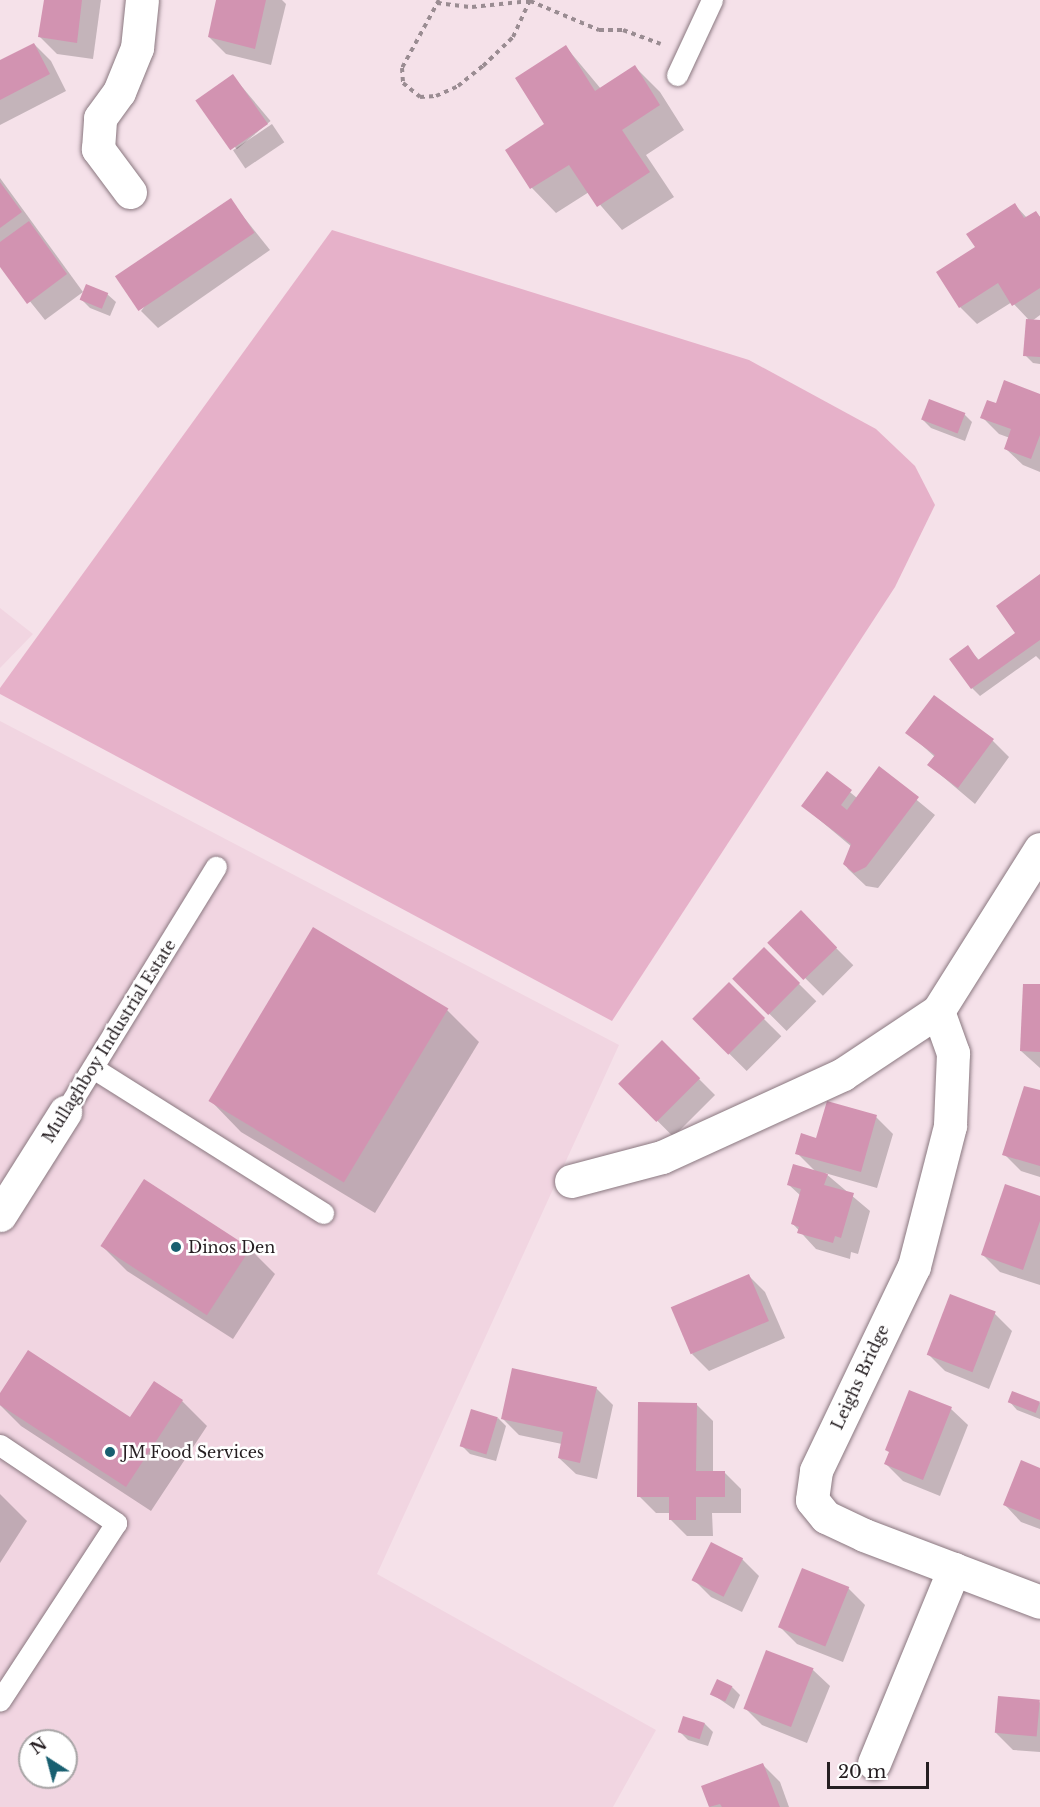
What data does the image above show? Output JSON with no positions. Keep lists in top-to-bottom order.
{
  "streets": {
    "street": ["Mullaghboy Industrial Estate", "Leighs Bridge"]
  },
  "places": ["Dinos Den", "JM Food Services"],
  "scale_bar": "20 m",
  "north": "top left"
}
